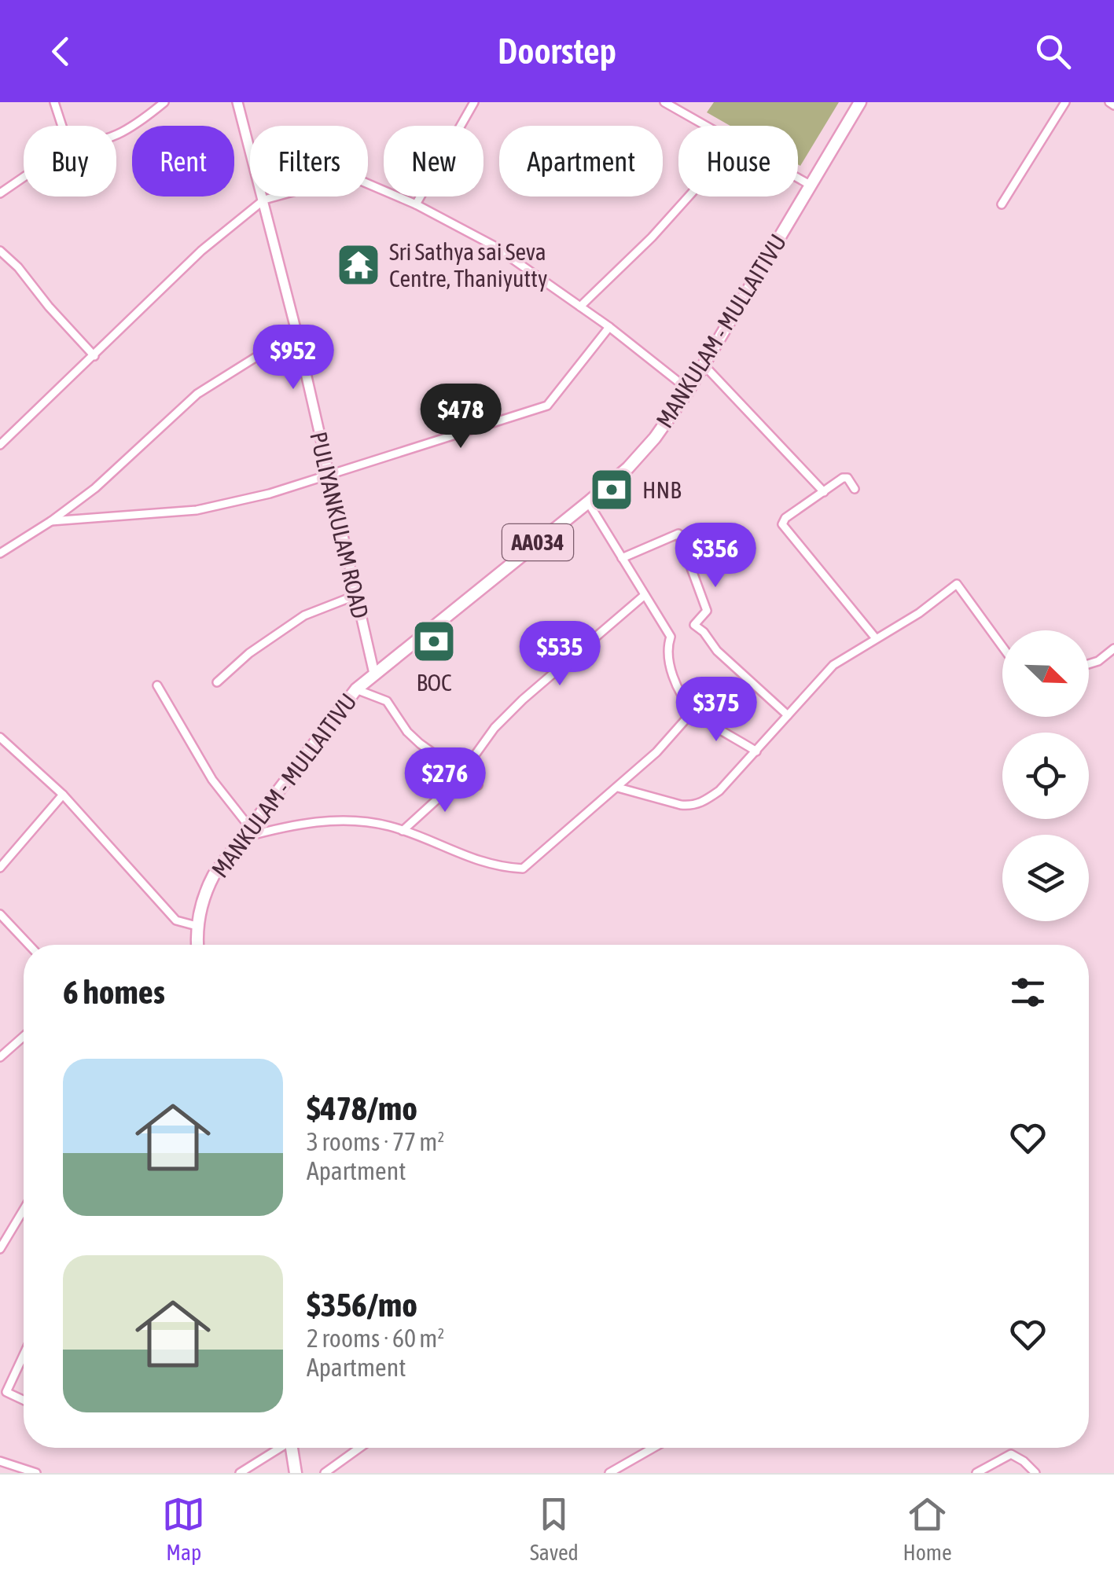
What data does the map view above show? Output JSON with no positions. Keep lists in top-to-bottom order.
{
  "streets": {
    "highway": ["MANKULAM - MULLAITIVU", "AA034"],
    "main road": ["PULIYANKULAM ROAD"]
  },
  "crossings": [
    ["MANKULAM - MULLAITIVU", "PULIYANKULAM ROAD"]
  ],
  "places": {
    "temple": ["Sri Sathya sai Seva Centre, Thaniyutty"],
    "bank": ["HNB", "BOC"]
  },
  "north": "bottom right",
  "page": {
    "header": "Doorstep",
    "chip": [
      "Buy",
      "Rent",
      "Filters",
      "New",
      "Apartment",
      "House"
    ],
    "price": [
      "$952",
      "$478",
      "$356",
      "$535",
      "$375",
      "$276"
    ],
    "heading": "6 homes",
    "list": [
      {
        "name": "$478/mo",
        "note": "3 rooms · 77 m² · Apartment"
      },
      {
        "name": "$356/mo",
        "note": "2 rooms · 60 m² · Apartment"
      }
    ],
    "tabs": ["Map", "Saved", "Home"]
  }
}
